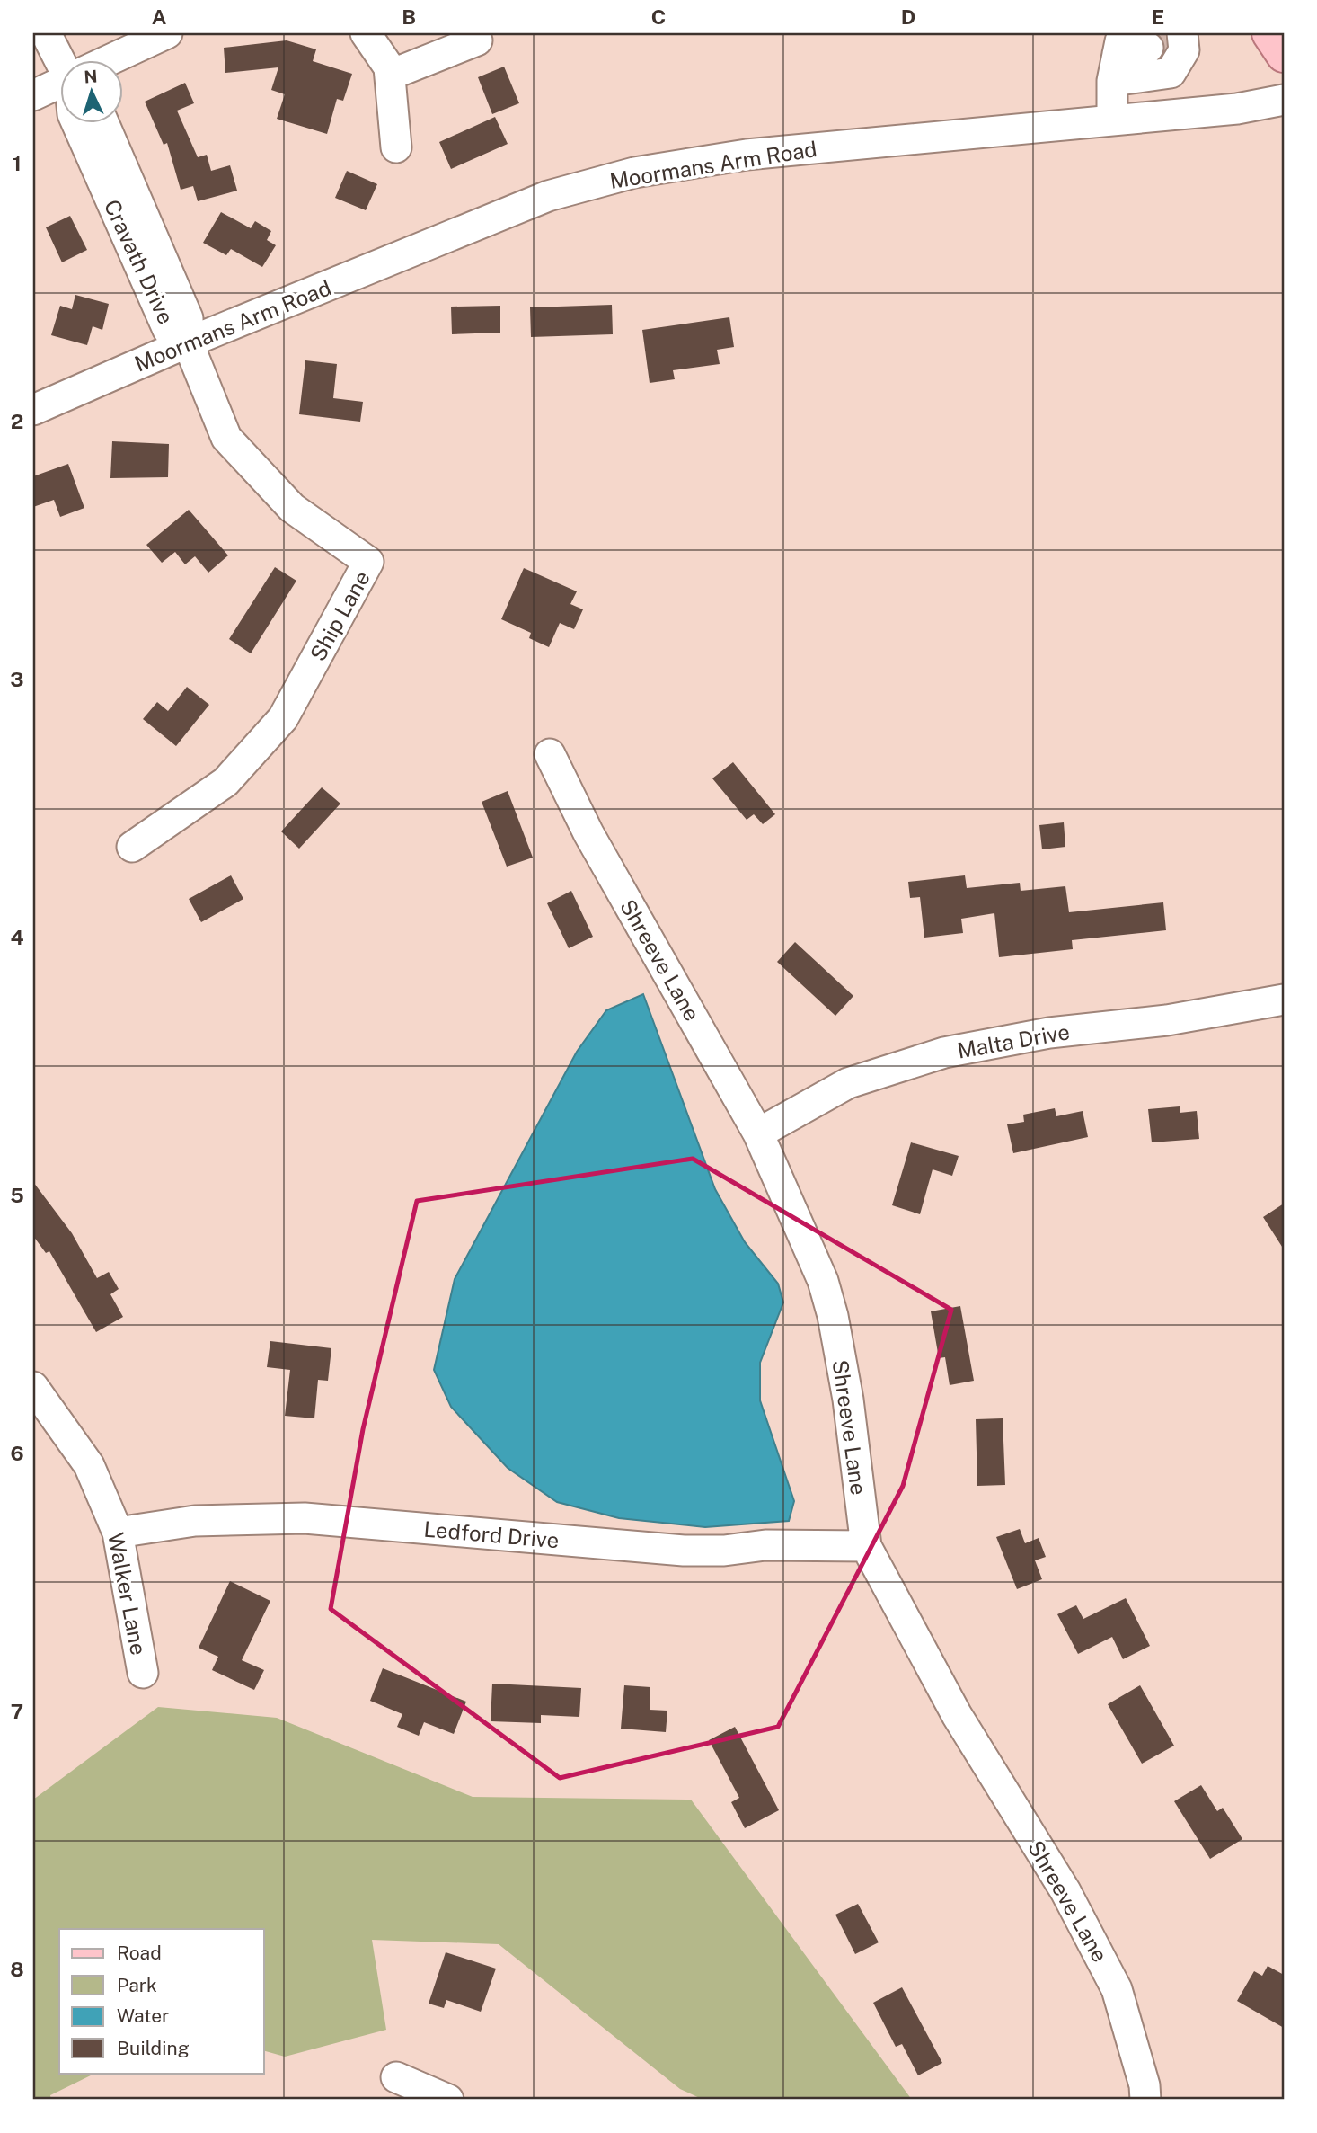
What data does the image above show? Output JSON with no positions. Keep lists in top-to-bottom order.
{
  "streets": {
    "street": [
      "Moormans Arm Road",
      "Cravath Drive",
      "Ship Lane",
      "Shreeve Lane",
      "Malta Drive",
      "Ledford Drive",
      "Walker Lane"
    ]
  },
  "crossings": [
    ["Moormans Arm Road", "Cravath Drive"],
    ["Moormans Arm Road", "Ship Lane"],
    ["Cravath Drive", "Ship Lane"],
    ["Shreeve Lane", "Malta Drive"],
    ["Shreeve Lane", "Ledford Drive"],
    ["Ledford Drive", "Walker Lane"]
  ],
  "legend": [
    "Road",
    "Park",
    "Water",
    "Building"
  ],
  "north": "top",
  "grid": {
    "columns": [
      "A",
      "B",
      "C",
      "D",
      "E"
    ],
    "rows": [
      "1",
      "2",
      "3",
      "4",
      "5",
      "6",
      "7",
      "8"
    ]
  }
}
